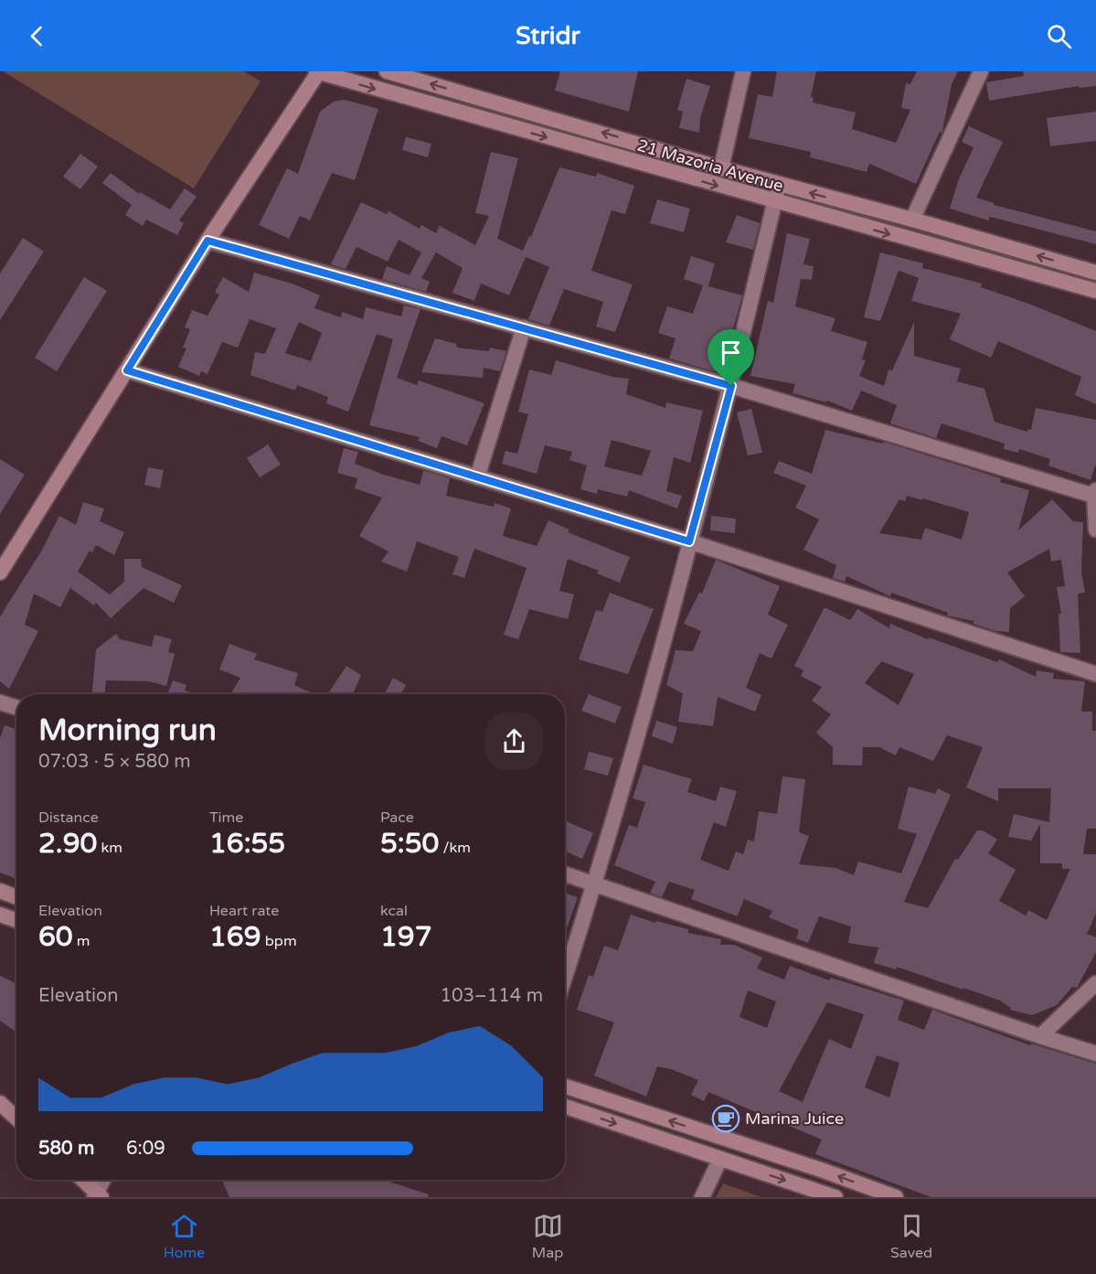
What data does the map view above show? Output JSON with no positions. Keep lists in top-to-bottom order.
{
  "streets": {
    "main road": ["21 Mazoria Avenue"]
  },
  "places": {
    "cafe": ["Marina Juice"]
  },
  "page": {
    "header": "Stridr",
    "heading": ["Morning run", "07:03 · 5 × 580 m"],
    "stats": [
      ["Distance", "2.90 km"],
      ["Time", "16:55"],
      ["Pace", "5:50 /km"],
      ["Elevation", "60 m"],
      ["Heart rate", "169 bpm"],
      ["kcal", "197"]
    ],
    "chart": ["Elevation", "103–114 m"],
    "list": [
      {
        "name": "580 m",
        "note": "6:09"
      }
    ],
    "tabs": ["Home", "Map", "Saved"]
  }
}
